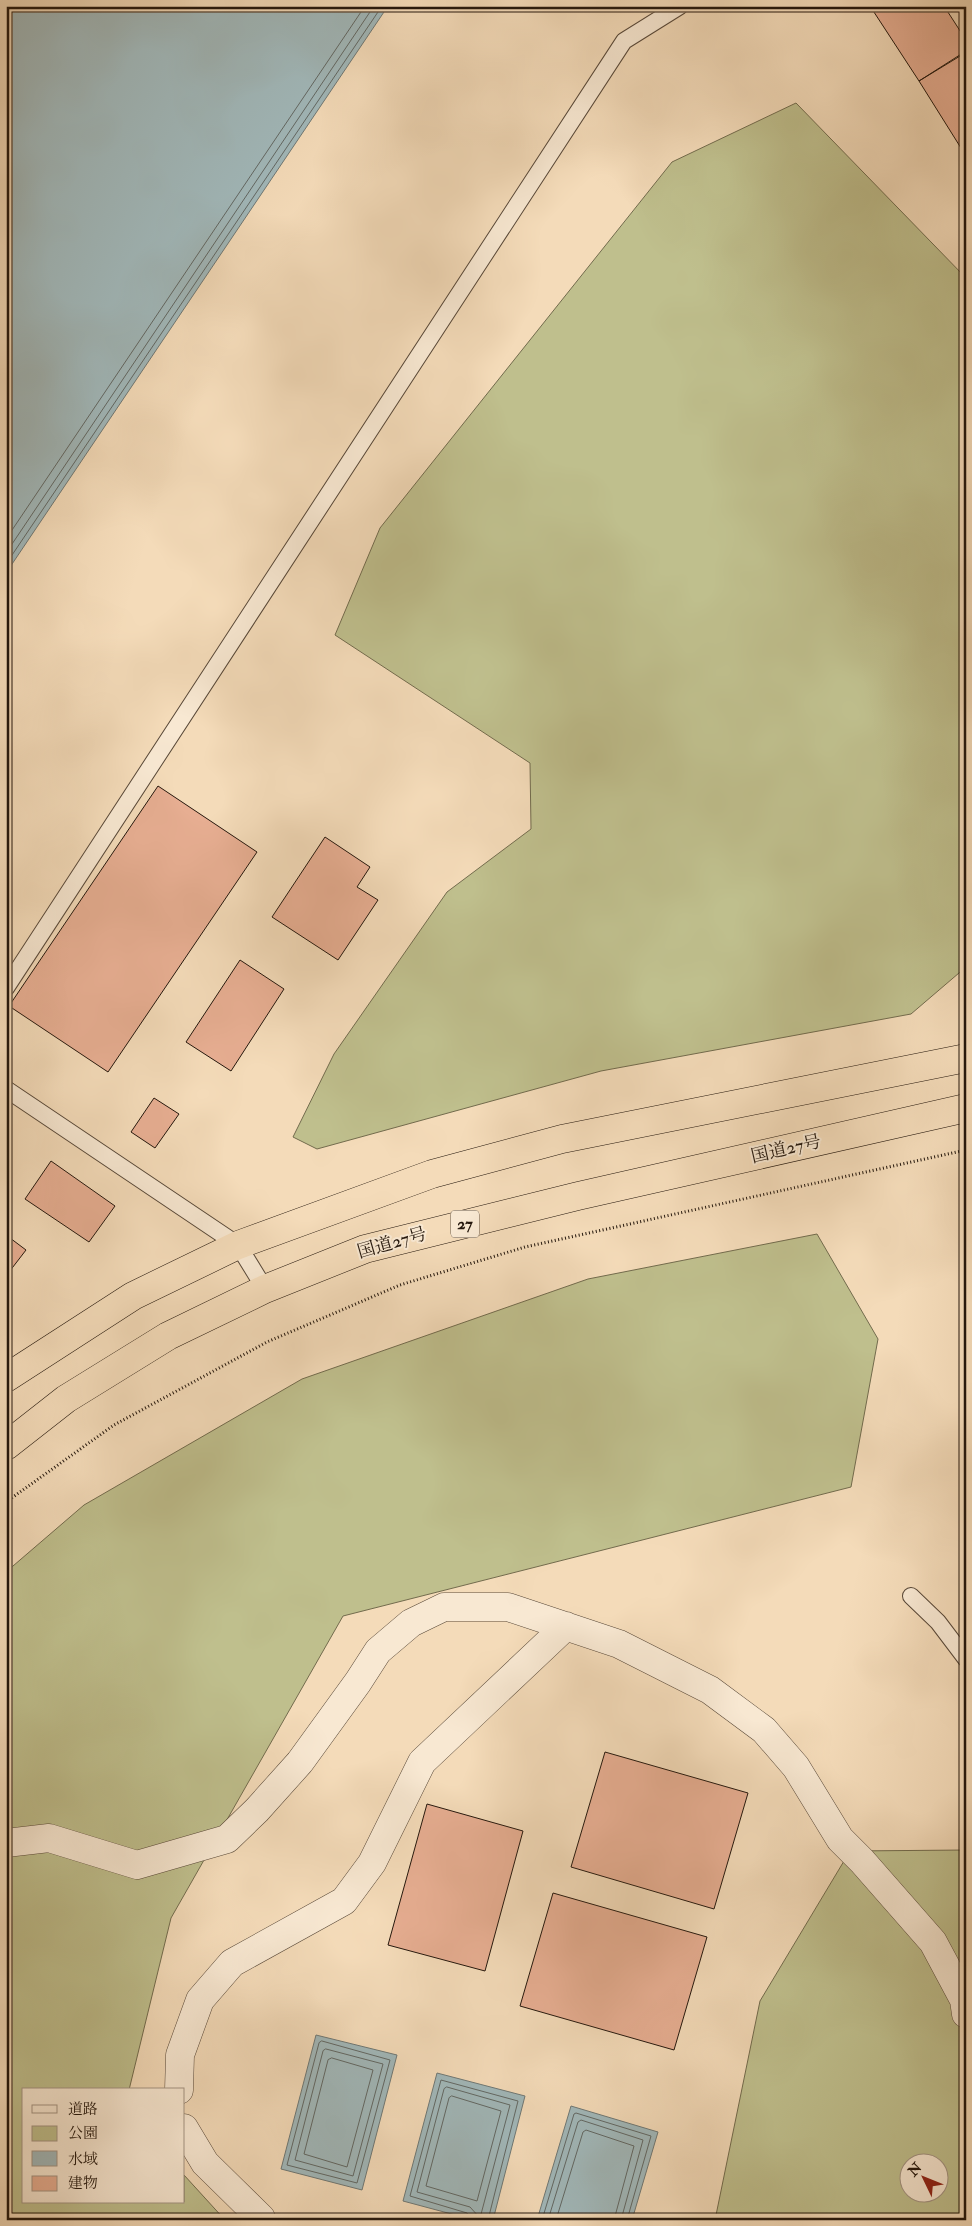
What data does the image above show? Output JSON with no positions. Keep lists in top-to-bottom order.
{
  "streets": {
    "highway": ["国道27号", "27"]
  },
  "legend": [
    "道路",
    "公園",
    "水域",
    "建物"
  ],
  "north": "top left"
}
